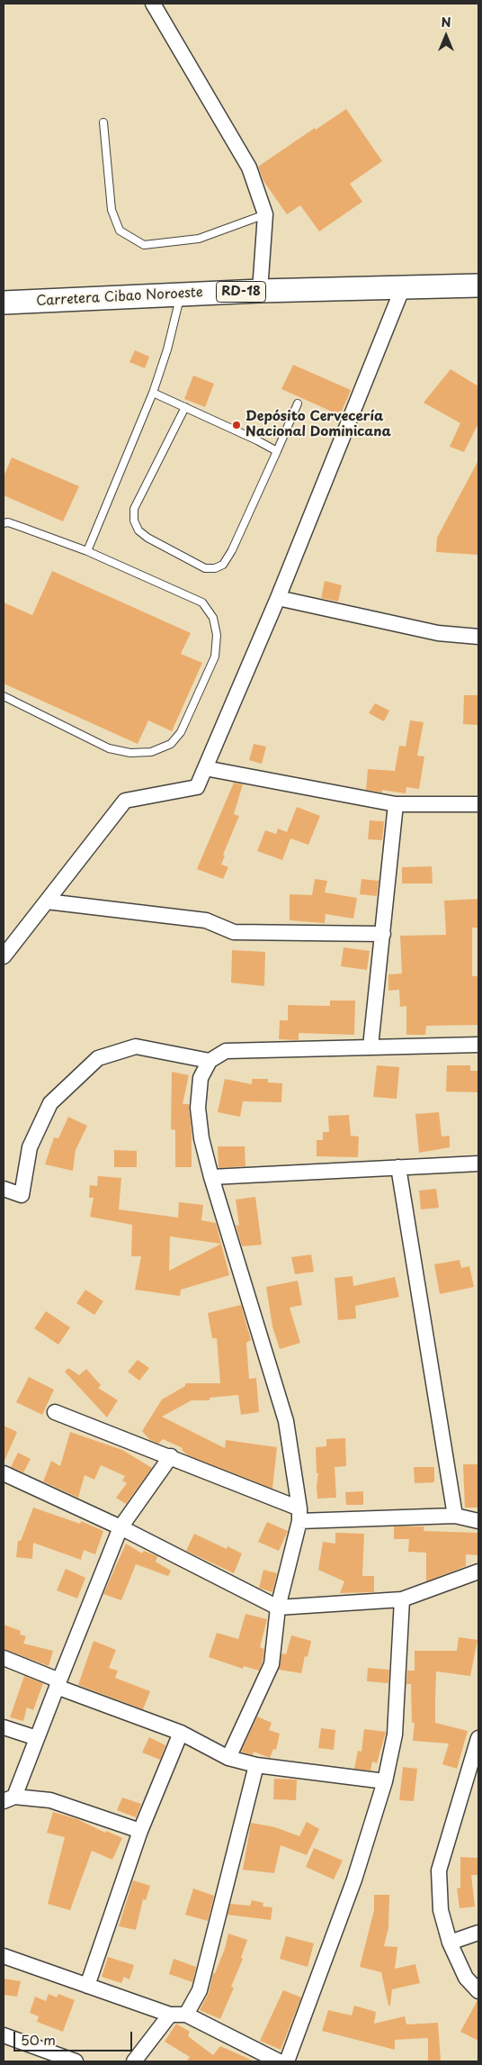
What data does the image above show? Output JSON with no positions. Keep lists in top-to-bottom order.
{
  "streets": {
    "main road": ["RD-18", "Carretera Cibao Noroeste"]
  },
  "places": ["Depósito Cervecería Nacional Dominicana"],
  "scale_bar": "50 m",
  "north": "top"
}
